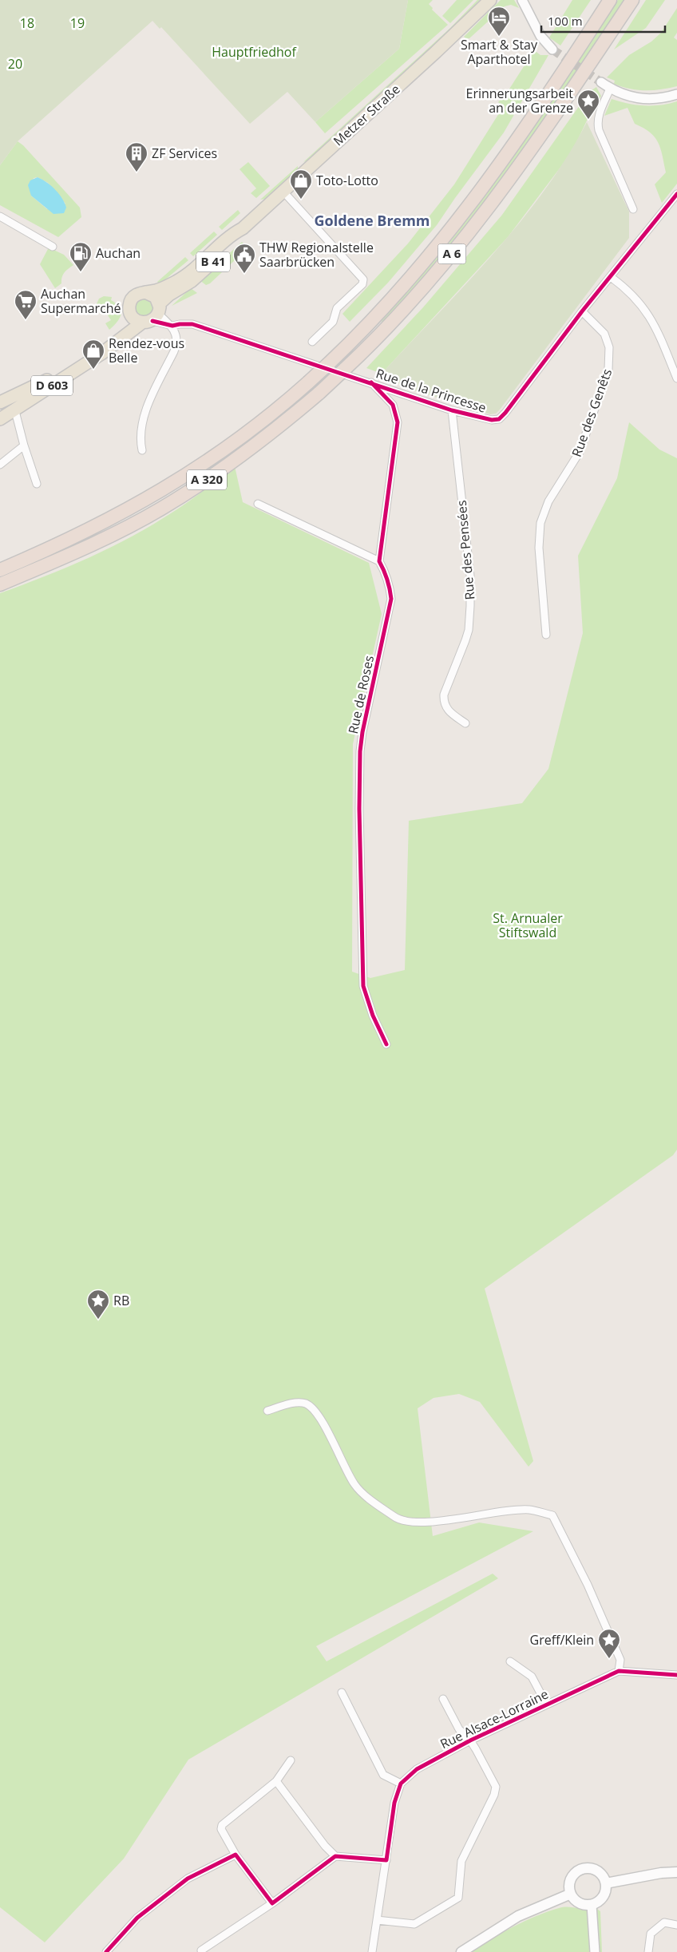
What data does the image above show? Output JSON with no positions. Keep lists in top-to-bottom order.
{
  "streets": {
    "highway": ["A 6", "A 320"],
    "main road": ["Metzer Straße", "B 41", "D 603"],
    "street": [
      "Rue de la Princesse",
      "Rue des Genêts",
      "Rue des Pensées",
      "Rue de Roses",
      "Rue Alsace-Lorraine"
    ]
  },
  "crossings": [
    ["Metzer Straße", "D 603"],
    ["Metzer Straße", "Rue de la Princesse"],
    ["A 6", "A 320"],
    ["D 603", "Rue de la Princesse"],
    ["Rue de la Princesse", "Rue des Genêts"],
    ["Rue de la Princesse", "Rue des Pensées"]
  ],
  "districts": ["Goldene Bremm"],
  "parks": [
    "18",
    "19",
    "Hauptfriedhof",
    "20",
    "St. Arnualer Stiftswald"
  ],
  "places": {
    "hotel": ["Smart & Stay Aparthotel"],
    "place": ["Erinnerungsarbeit an der Grenze", "RB", "Greff/Klein"],
    "building": ["ZF Services"],
    "shop": ["Toto-Lotto", "Rendez-vous Belle"],
    "fuel station": ["Auchan"],
    "public building": ["THW Regionalstelle Saarbrücken"],
    "supermarket": ["Auchan Supermarché"]
  },
  "scale_bar": "100 m"
}
